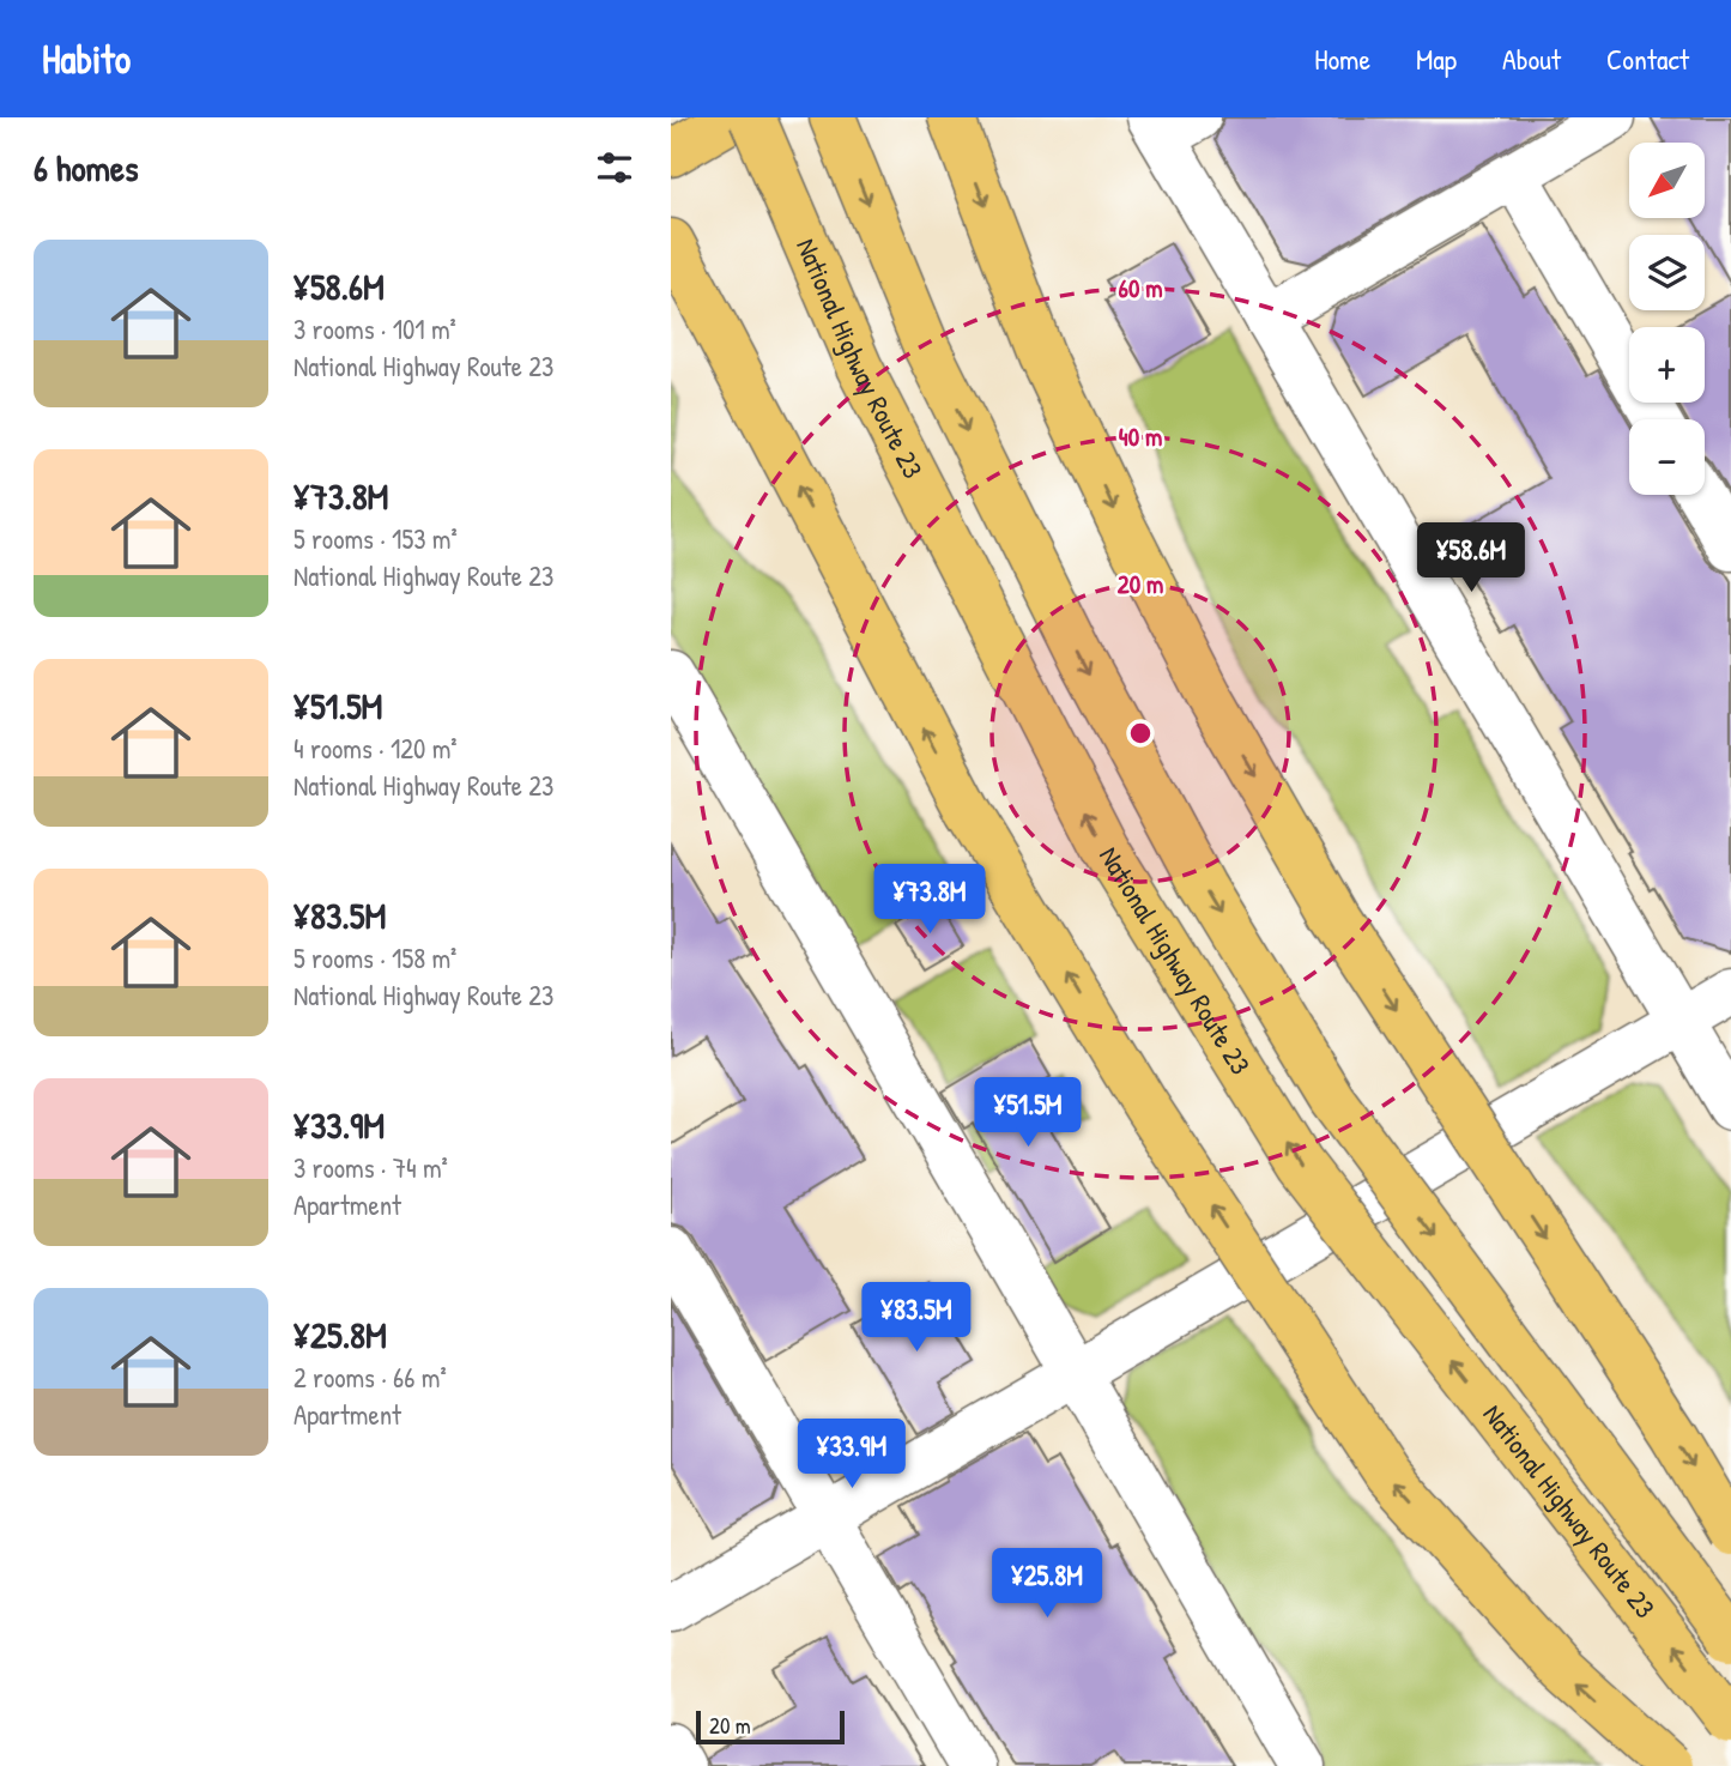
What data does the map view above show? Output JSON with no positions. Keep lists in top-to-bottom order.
{
  "streets": {
    "main road": ["National Highway Route 23"]
  },
  "scale_bar": "20 m",
  "north": "bottom left",
  "page": {
    "header": "Habito",
    "nav": [
      "Home",
      "Map",
      "About",
      "Contact"
    ],
    "heading": "6 homes",
    "map_buttons": ["+", "−"],
    "list": [
      {
        "name": "¥58.6M",
        "note": "3 rooms · 101 m² · National Highway Route 23"
      },
      {
        "name": "¥73.8M",
        "note": "5 rooms · 153 m² · National Highway Route 23"
      },
      {
        "name": "¥51.5M",
        "note": "4 rooms · 120 m² · National Highway Route 23"
      },
      {
        "name": "¥83.5M",
        "note": "5 rooms · 158 m² · National Highway Route 23"
      },
      {
        "name": "¥33.9M",
        "note": "3 rooms · 74 m² · Apartment"
      },
      {
        "name": "¥25.8M",
        "note": "2 rooms · 66 m² · Apartment"
      }
    ],
    "price": [
      "¥58.6M",
      "¥73.8M",
      "¥51.5M",
      "¥83.5M",
      "¥33.9M",
      "¥25.8M"
    ],
    "scale": "20 m"
  },
  "rings": ["60 m", "40 m", "20 m"]
}
